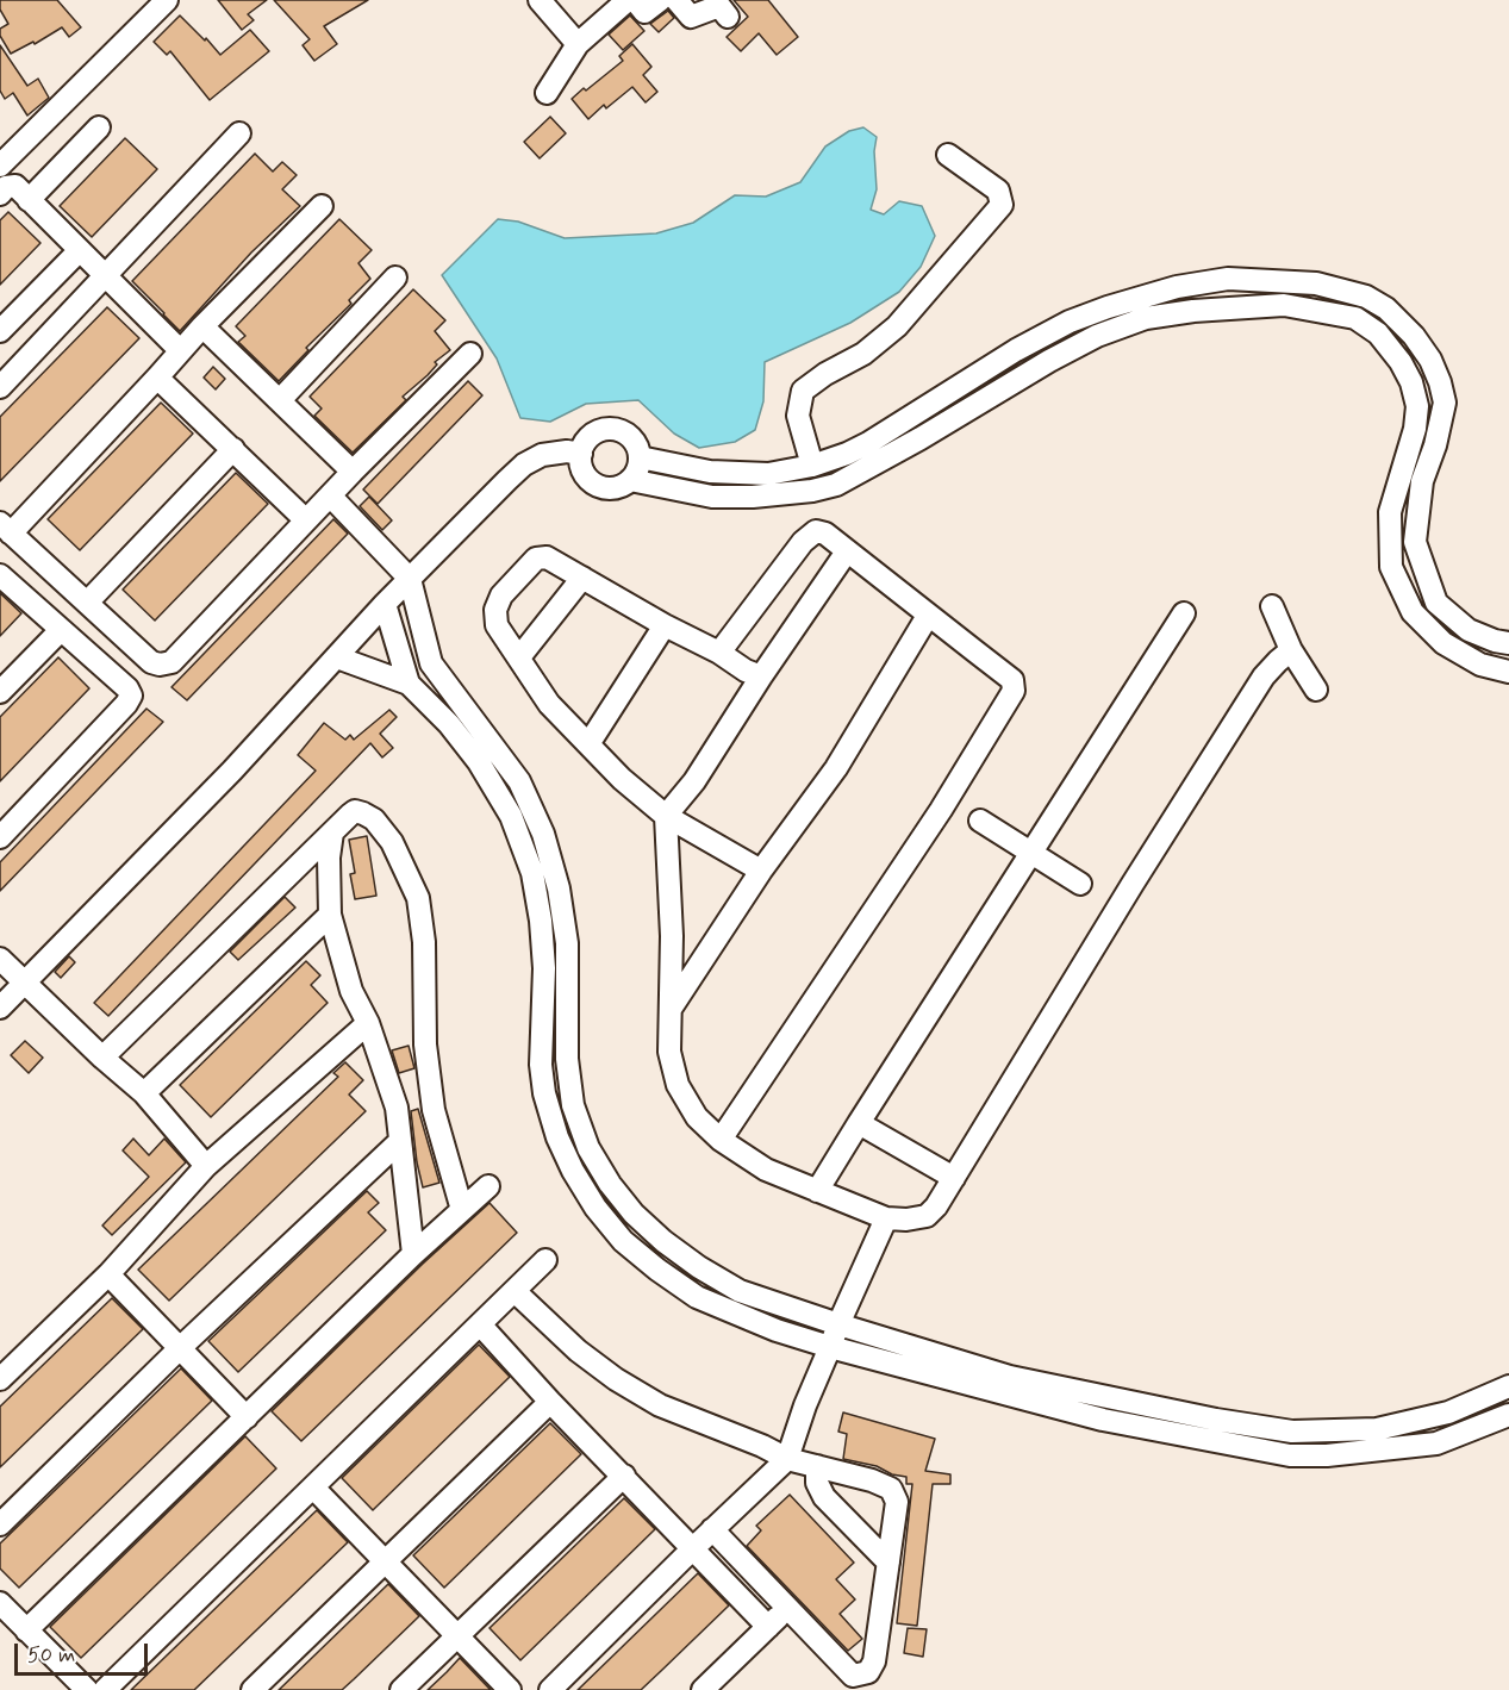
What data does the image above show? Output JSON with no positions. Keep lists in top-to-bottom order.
{
  "scale_bar": "50 m"
}
